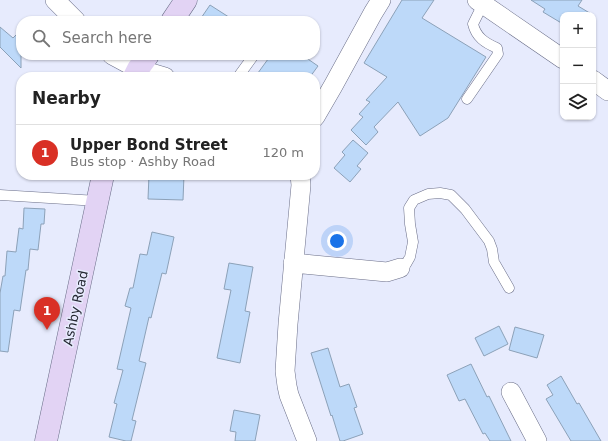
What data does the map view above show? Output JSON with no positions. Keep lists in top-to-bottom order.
{
  "streets": {
    "main road": ["Ashby Road"]
  },
  "page": {
    "map_buttons": ["+", "−"],
    "search": "Search here",
    "heading": "Nearby",
    "list": [
      {
        "mark": "1",
        "name": "Upper Bond Street",
        "note": "Bus stop · Ashby Road",
        "value": "120 m"
      }
    ],
    "pins": "1"
  }
}
